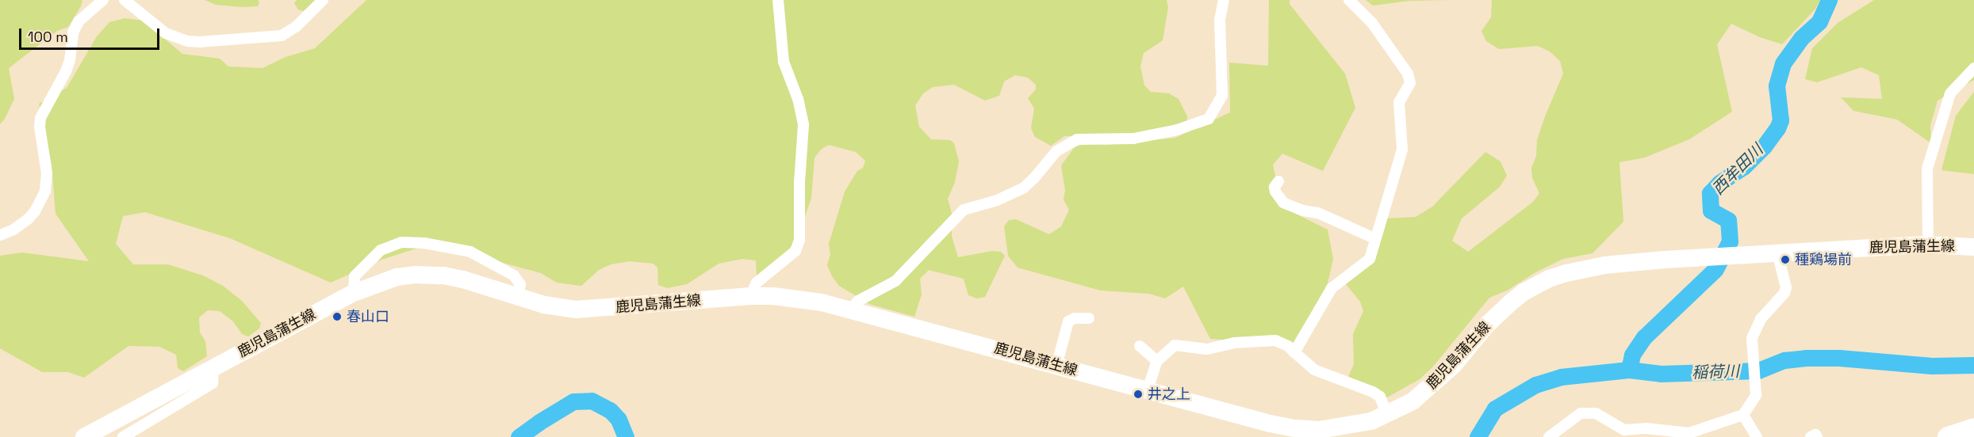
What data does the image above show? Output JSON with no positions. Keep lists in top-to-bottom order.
{
  "streets": {
    "main road": ["鹿児島蒲生線"]
  },
  "water": ["西牟田川", "稲荷川"],
  "places": ["種鶏場前", "春山口", "井之上"],
  "scale_bar": "100 m"
}
